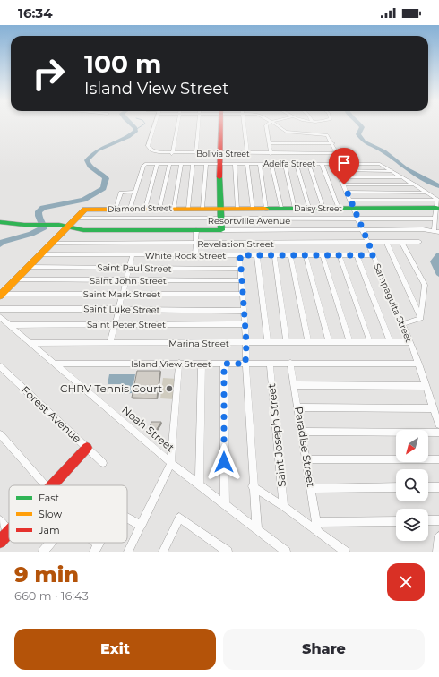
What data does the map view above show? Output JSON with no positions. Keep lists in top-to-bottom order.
{
  "streets": {
    "street": [
      "Bolivia Street",
      "Adelfa Street",
      "Diamond Street",
      "Daisy Street",
      "Resortville Avenue",
      "Revelation Street",
      "White Rock Street",
      "Saint Paul Street",
      "Saint John Street",
      "Saint Mark Street",
      "Sampaguita Street",
      "Saint Luke Street",
      "Saint Peter Street",
      "Marina Street",
      "Island View Street",
      "Forest Avenue",
      "Noah Street",
      "Saint Joseph Street",
      "Paradise Street"
    ]
  },
  "crossings": [
    ["Adelfa Street", "Sampaguita Street"],
    ["Diamond Street", "Daisy Street"],
    ["Diamond Street", "Resortville Avenue"],
    ["Daisy Street", "Sampaguita Street"],
    ["Resortville Avenue", "Sampaguita Street"],
    ["Revelation Street", "Sampaguita Street"],
    ["White Rock Street", "Sampaguita Street"],
    ["Sampaguita Street", "Marina Street"],
    ["Sampaguita Street", "Island View Street"],
    ["Saint Peter Street", "Noah Street"],
    ["Marina Street", "Noah Street"],
    ["Island View Street", "Noah Street"],
    ["Island View Street", "Saint Joseph Street"],
    ["Island View Street", "Paradise Street"]
  ],
  "places": ["CHRV Tennis Court"],
  "legend": ["Fast", "Slow", "Jam"],
  "north": "bottom left",
  "page": {
    "status": "16:34",
    "turn": ["100 m", "Island View Street"],
    "heading": ["9 min", "660 m · 16:43"],
    "buttons": ["Exit", "Share"]
  }
}
